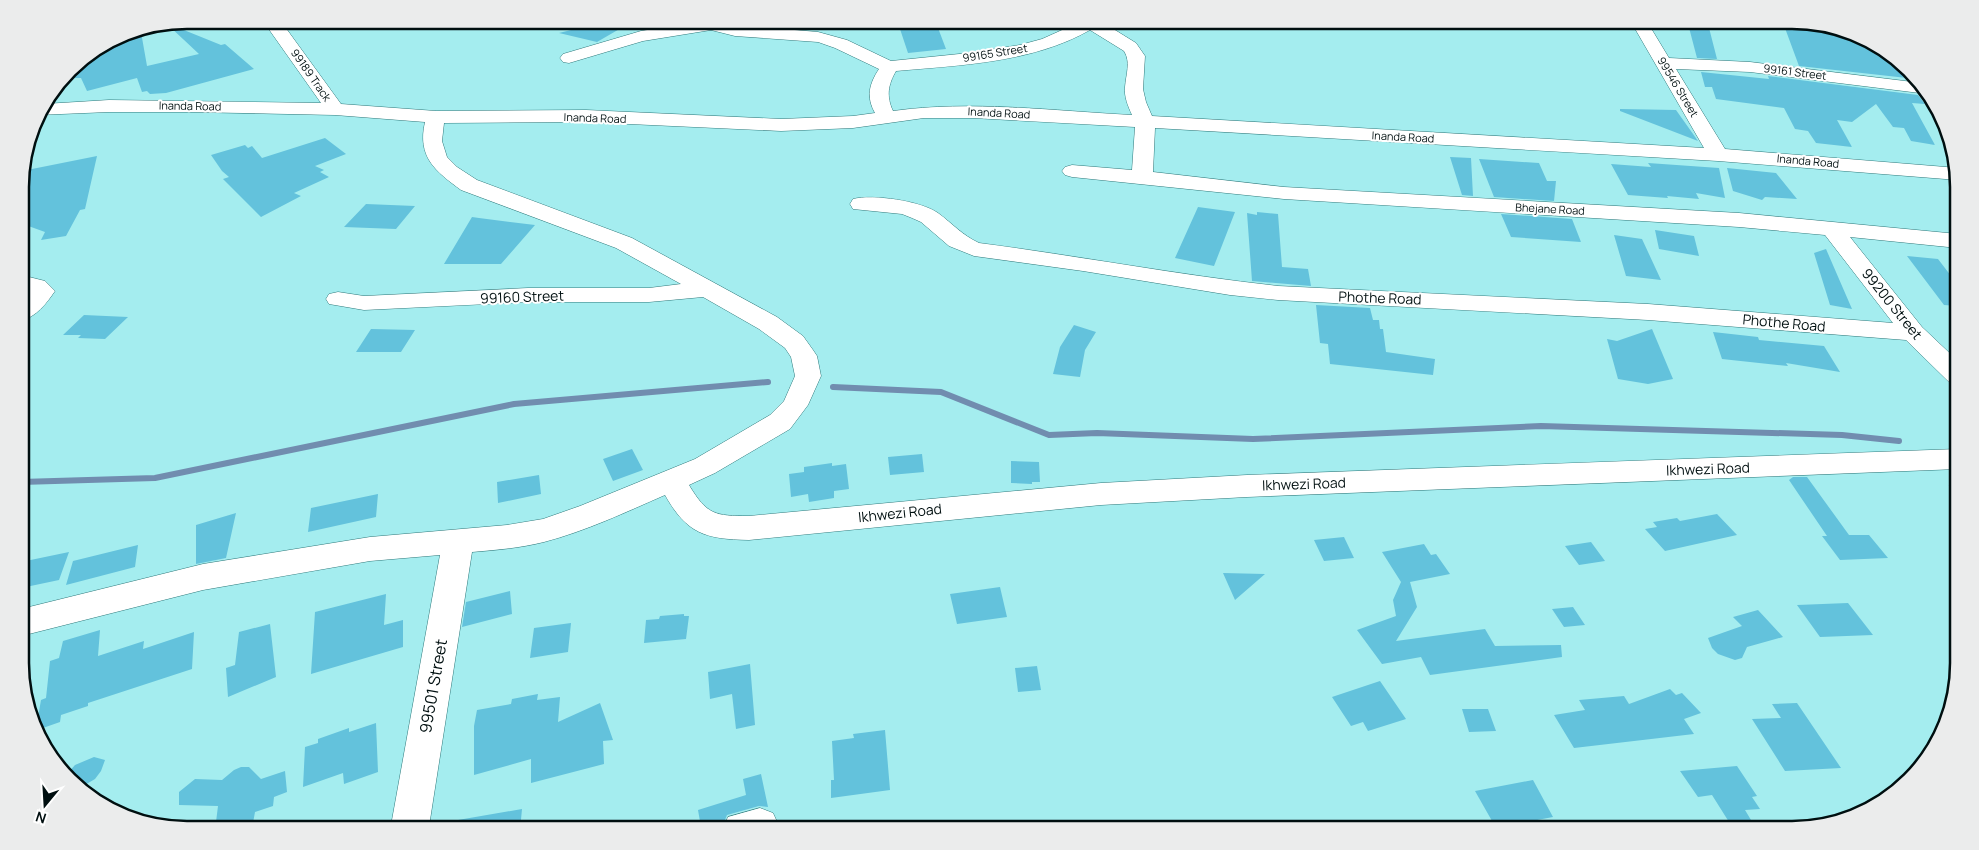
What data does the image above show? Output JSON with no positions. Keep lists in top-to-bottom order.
{
  "streets": {
    "street": [
      "99165 Street",
      "99161 Street",
      "99189 Track",
      "99546 Street",
      "Inanda Road",
      "Bhejane Road",
      "99160 Street",
      "Phothe Road",
      "99200 Street",
      "Ikhwezi Road",
      "99501 Street"
    ]
  },
  "crossings": [
    ["99161 Street", "99546 Street"],
    ["99189 Track", "Inanda Road"],
    ["99546 Street", "Inanda Road"],
    ["Bhejane Road", "99200 Street"],
    ["Phothe Road", "99200 Street"]
  ],
  "north": "bottom"
}
